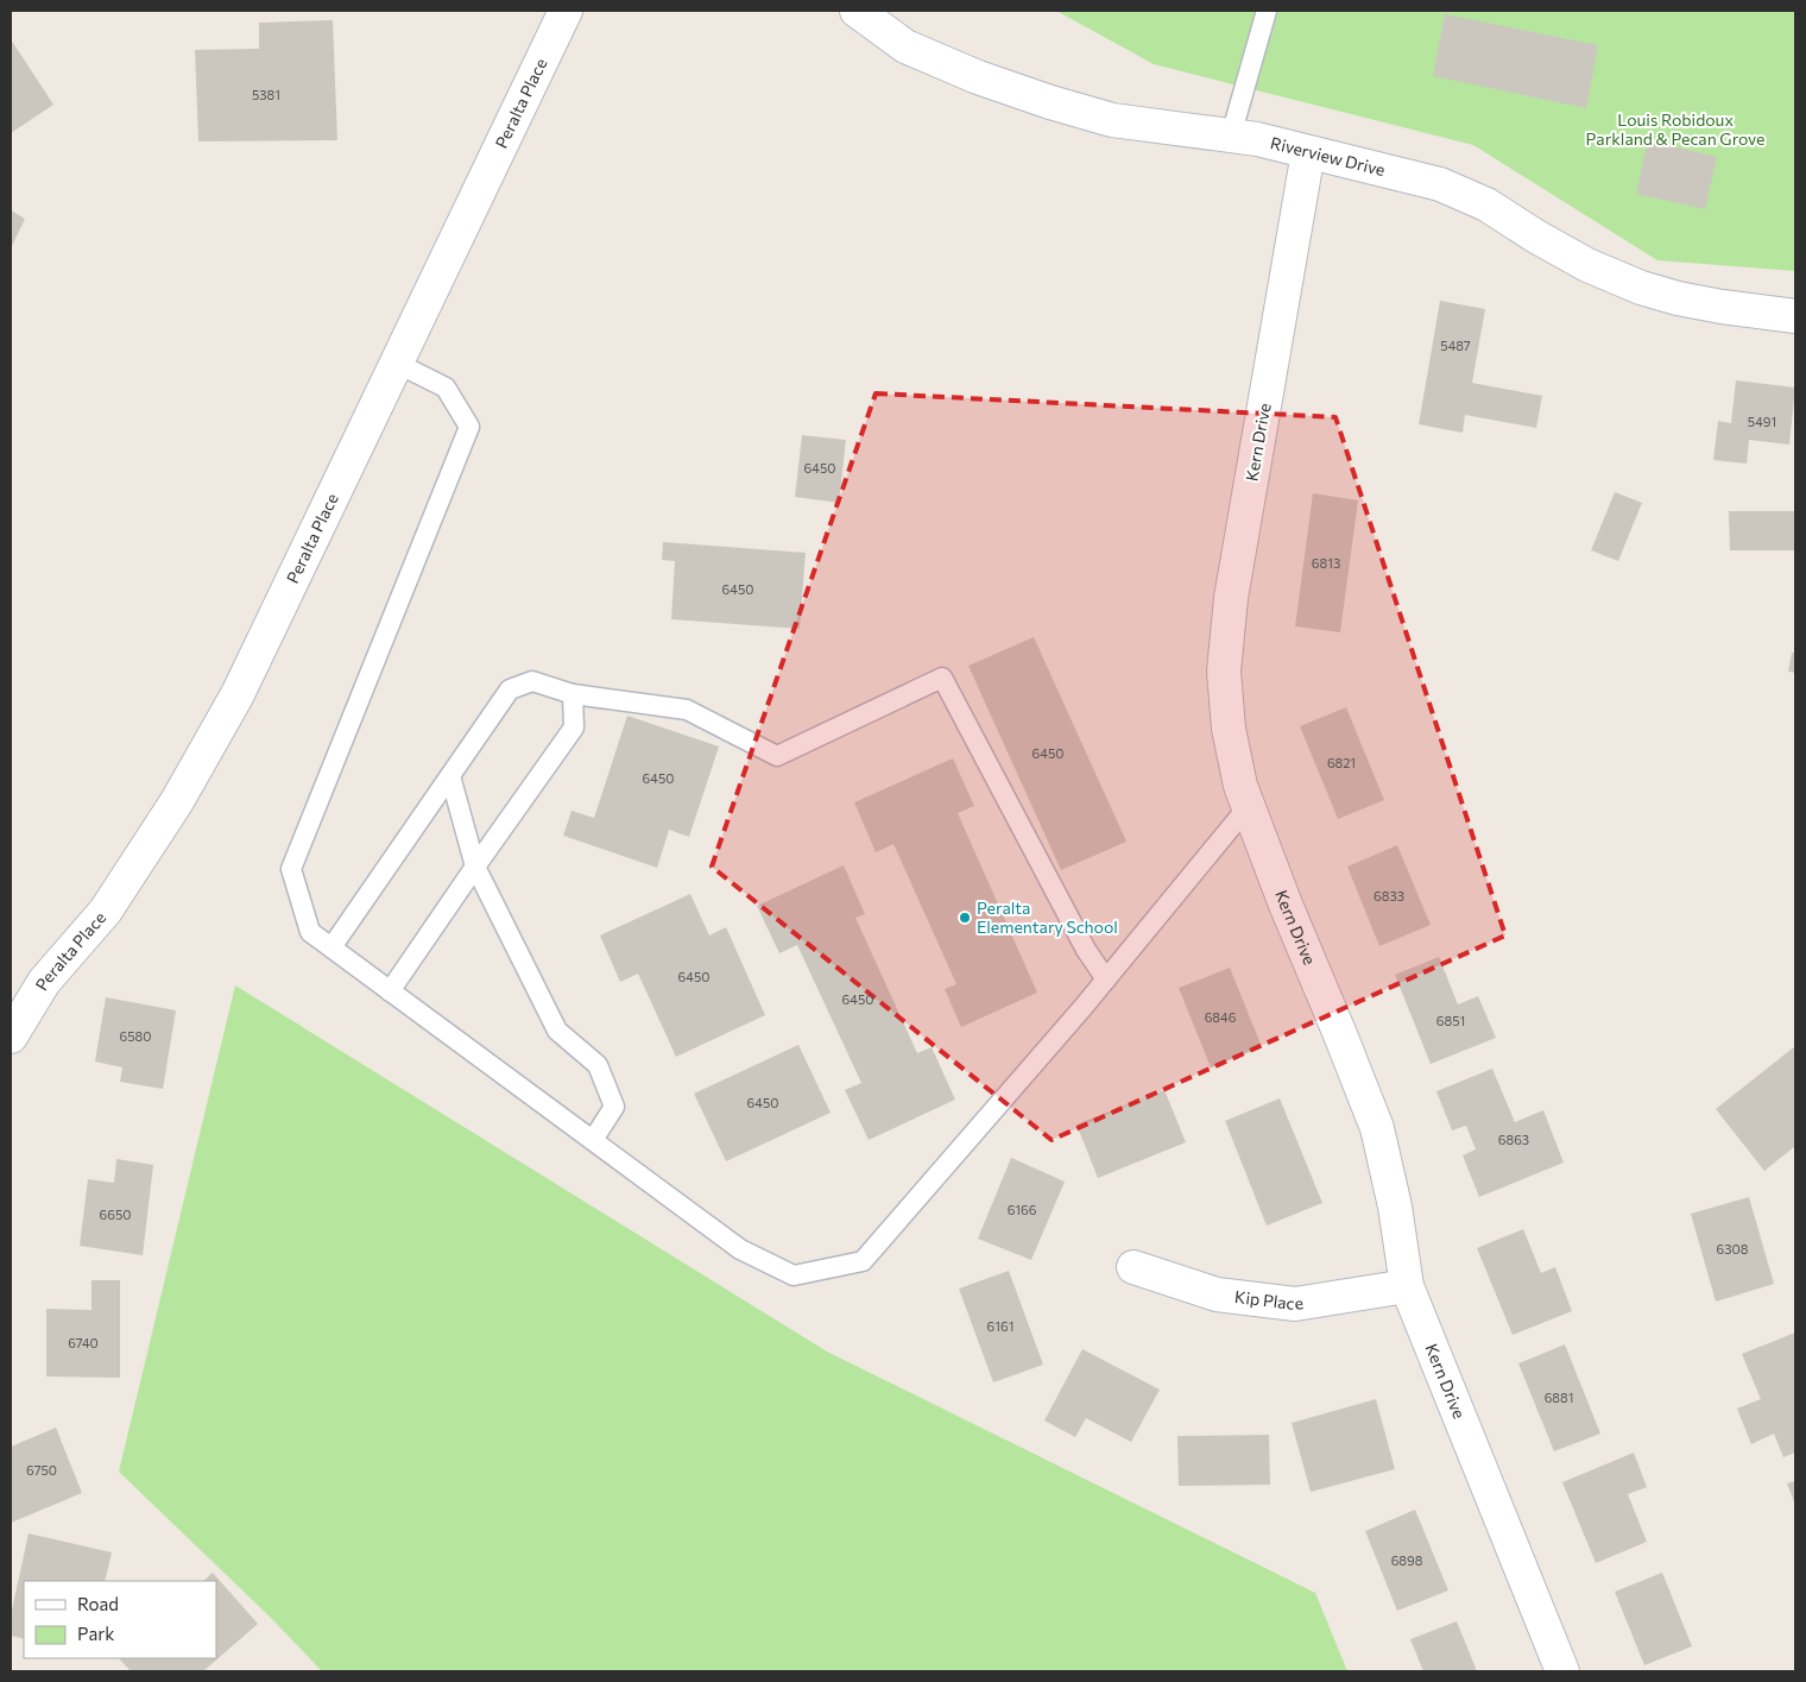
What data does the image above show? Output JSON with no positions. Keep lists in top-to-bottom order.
{
  "streets": {
    "street": [
      "Peralta Place",
      "Riverview Drive",
      "Kern Drive",
      "Kip Place"
    ]
  },
  "crossings": [
    ["Riverview Drive", "Kern Drive"],
    ["Kern Drive", "Kip Place"]
  ],
  "parks": ["Louis Robidoux Parkland & Pecan Grove"],
  "places": ["Peralta Elementary School"],
  "house_numbers": [
    "5381",
    "5487",
    "5491",
    "6450",
    "6813",
    "6450",
    "6450",
    "6821",
    "6450",
    "6833",
    "6450",
    "6450",
    "6846",
    "6851",
    "6580",
    "6450",
    "6863",
    "6166",
    "6650",
    "6308",
    "6161",
    "6740",
    "6881",
    "6750",
    "6898"
  ],
  "legend": ["Road", "Park"]
}
